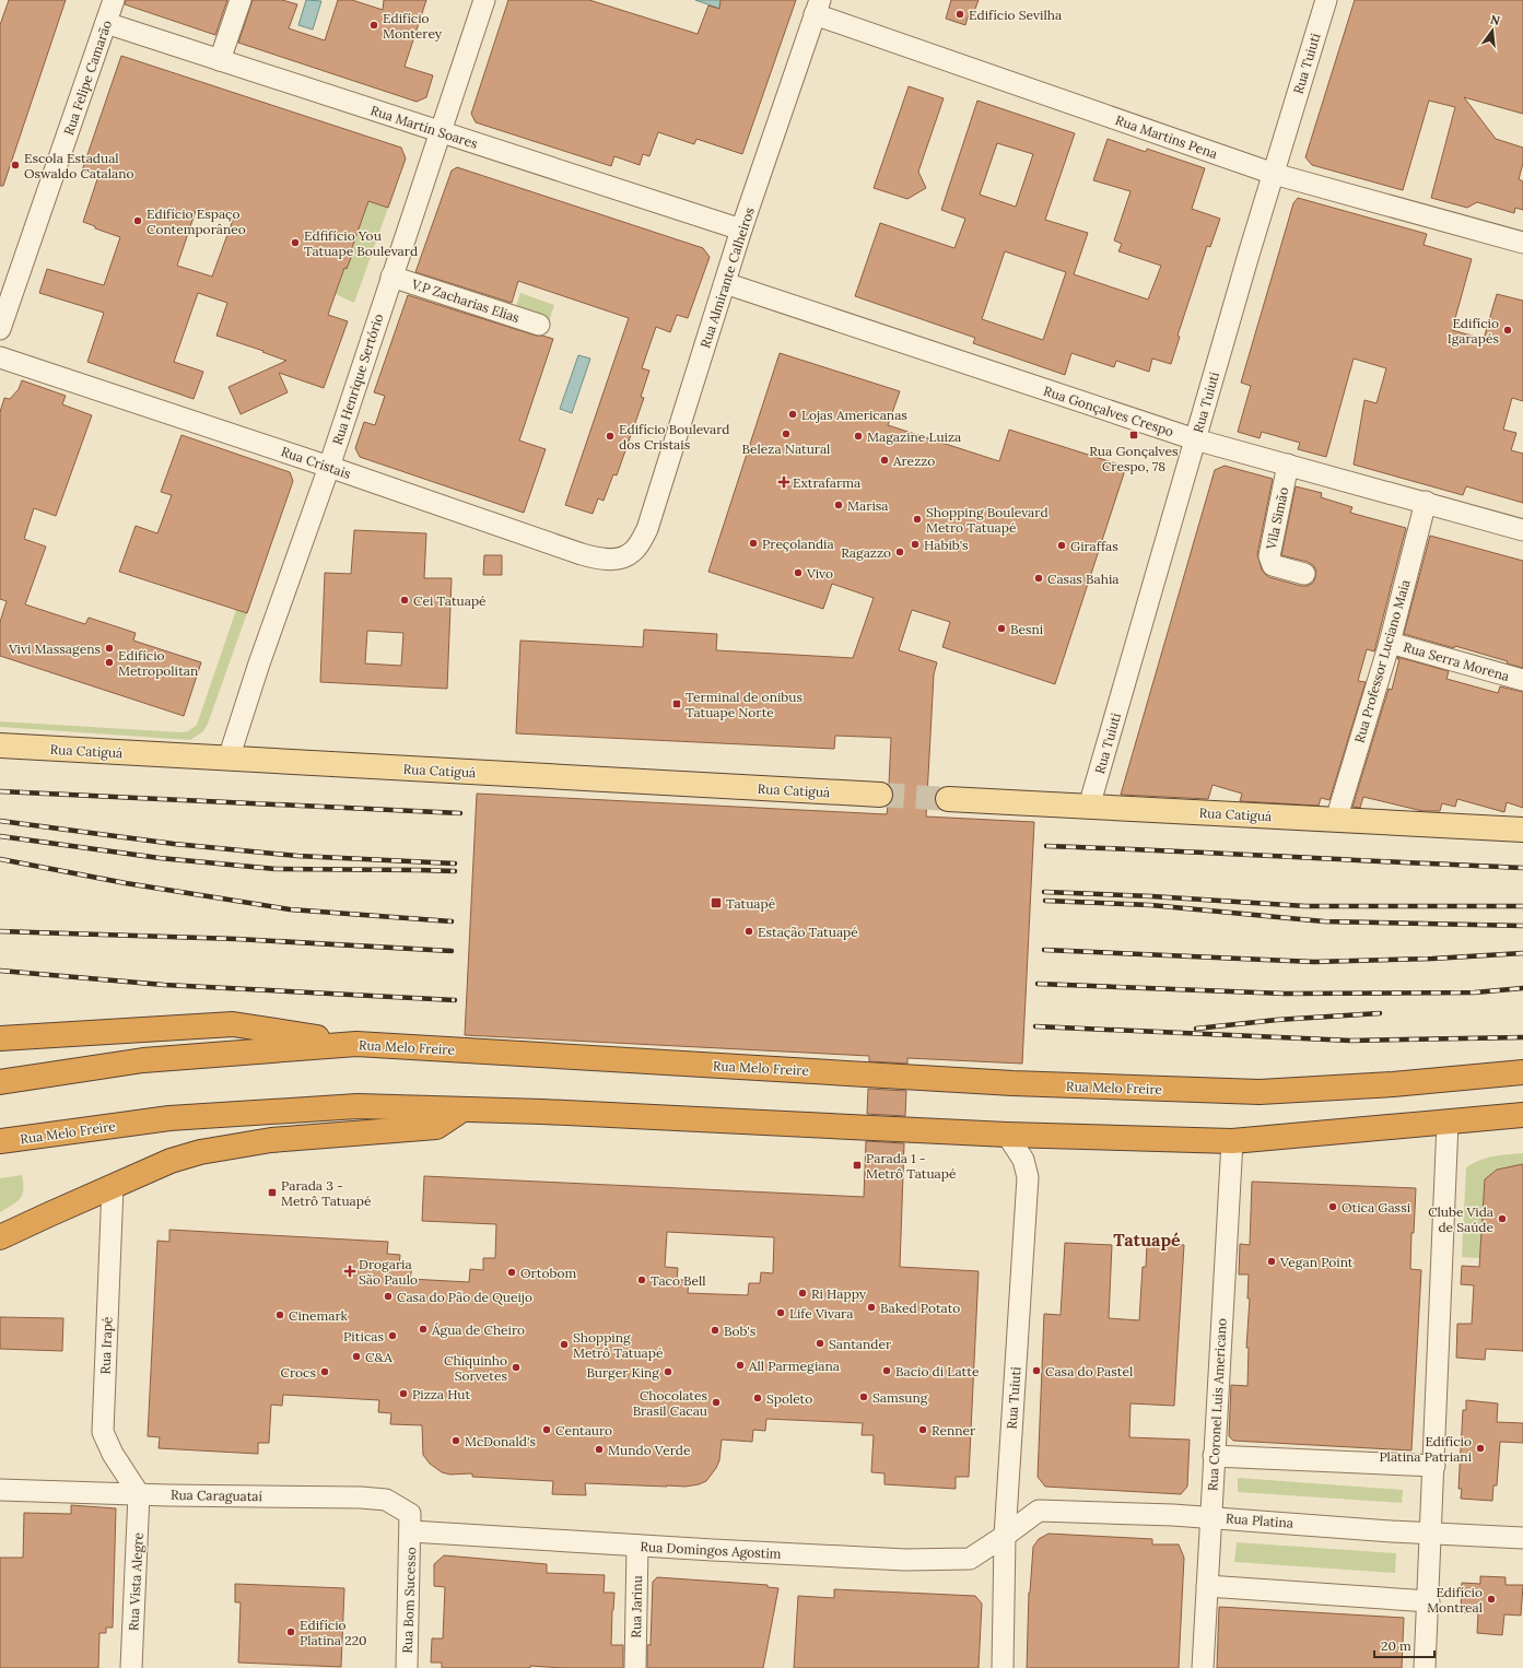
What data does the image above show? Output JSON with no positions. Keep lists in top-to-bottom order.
{
  "streets": {
    "highway": ["Rua Melo Freire"],
    "main road": ["Rua Catiguá"],
    "street": [
      "Rua Tuiuti",
      "Rua Felipe Camarão",
      "Rua Martin Soares",
      "Rua Martins Pena",
      "Rua Almirante Calheiros",
      "V.P Zacharias Elias",
      "Rua Henrique Sertório",
      "Rua Gonçalves Crespo",
      "Rua Cristais",
      "Vila Simão",
      "Rua Professor Luciano Maia",
      "Rua Serra Morena",
      "Rua Irapé",
      "Rua Coronel Luis Americano",
      "Rua Caraguataí",
      "Rua Platina",
      "Rua Domingos Agostim",
      "Rua Vista Alegre",
      "Rua Bom Sucesso",
      "Rua Jarinu"
    ]
  },
  "crossings": [
    ["Rua Tuiuti", "Rua Martins Pena"],
    ["Rua Tuiuti", "Rua Gonçalves Crespo"],
    ["Rua Tuiuti", "Rua Catiguá"],
    ["Rua Tuiuti", "Rua Melo Freire"],
    ["Rua Tuiuti", "Rua Platina"],
    ["Rua Tuiuti", "Rua Domingos Agostim"],
    ["Rua Felipe Camarão", "Rua Martin Soares"],
    ["Rua Martin Soares", "Rua Almirante Calheiros"],
    ["Rua Martin Soares", "Rua Henrique Sertório"],
    ["Rua Martins Pena", "Rua Almirante Calheiros"],
    ["Rua Almirante Calheiros", "Rua Gonçalves Crespo"],
    ["Rua Almirante Calheiros", "Rua Cristais"],
    ["V.P Zacharias Elias", "Rua Henrique Sertório"],
    ["Rua Henrique Sertório", "Rua Cristais"],
    ["Rua Henrique Sertório", "Rua Catiguá"],
    ["Rua Gonçalves Crespo", "Vila Simão"],
    ["Rua Gonçalves Crespo", "Rua Professor Luciano Maia"],
    ["Rua Professor Luciano Maia", "Rua Serra Morena"],
    ["Rua Professor Luciano Maia", "Rua Catiguá"],
    ["Rua Melo Freire", "Rua Coronel Luis Americano"],
    ["Rua Irapé", "Rua Caraguataí"],
    ["Rua Irapé", "Rua Vista Alegre"],
    ["Rua Coronel Luis Americano", "Rua Platina"],
    ["Rua Caraguataí", "Rua Domingos Agostim"],
    ["Rua Caraguataí", "Rua Vista Alegre"],
    ["Rua Caraguataí", "Rua Bom Sucesso"],
    ["Rua Platina", "Rua Domingos Agostim"],
    ["Rua Domingos Agostim", "Rua Bom Sucesso"],
    ["Rua Domingos Agostim", "Rua Jarinu"]
  ],
  "districts": ["Tatuapé"],
  "places": {
    "other": [
      "Edifício Sevilha",
      "Edifício Monterey",
      "Escola Estadual Oswaldo Catalano",
      "Edifício Espaço Contemporâneo",
      "Edfifício You Tatuape Boulevard",
      "Edifício Igarapés",
      "Lojas Americanas",
      "Beleza Natural",
      "Edifício Boulevard dos Cristais",
      "Magazine Luiza",
      "Arezzo",
      "Marisa",
      "Shopping Boulevard Metro Tatuapé",
      "Preçolandia",
      "Habib's",
      "Giraffas",
      "Ragazzo",
      "Vivo",
      "Casas Bahia",
      "Cei Tatuapé",
      "Besni",
      "Vivi Massagens",
      "Edifício Metropolitan",
      "Estação Tatuapé",
      "Otica Gassi",
      "Clube Vida de Saúde",
      "Vegan Point",
      "Ortobom",
      "Taco Bell",
      "Ri Happy",
      "Casa do Pão de Queijo",
      "Baked Potato",
      "Life Vivara",
      "Cinemark",
      "Água de Cheiro",
      "Bob's",
      "Piticas",
      "Santander",
      "Shopping Metrô Tatuapé",
      "C&A",
      "All Parmegiana",
      "Chiquinho Sorvetes",
      "Bacio di Latte",
      "Casa do Pastel",
      "Crocs",
      "Burger King",
      "Pizza Hut",
      "Samsung",
      "Spoleto",
      "Chocolates Brasil Cacau",
      "Centauro",
      "Renner",
      "McDonald's",
      "Edifício Platina Patriani",
      "Mundo Verde",
      "Edifício Montreal",
      "Edifício Platina 220"
    ],
    "transit": [
      "Rua Gonçalves Crespo, 78",
      "Terminal de onibus Tatuape Norte",
      "Tatuapé",
      "Parada 1 - Metrô Tatuapé",
      "Parada 3 - Metrô Tatuapé"
    ],
    "health": ["Extrafarma", "Drogaria São Paulo"]
  },
  "scale_bar": "20 m",
  "north": "top"
}
